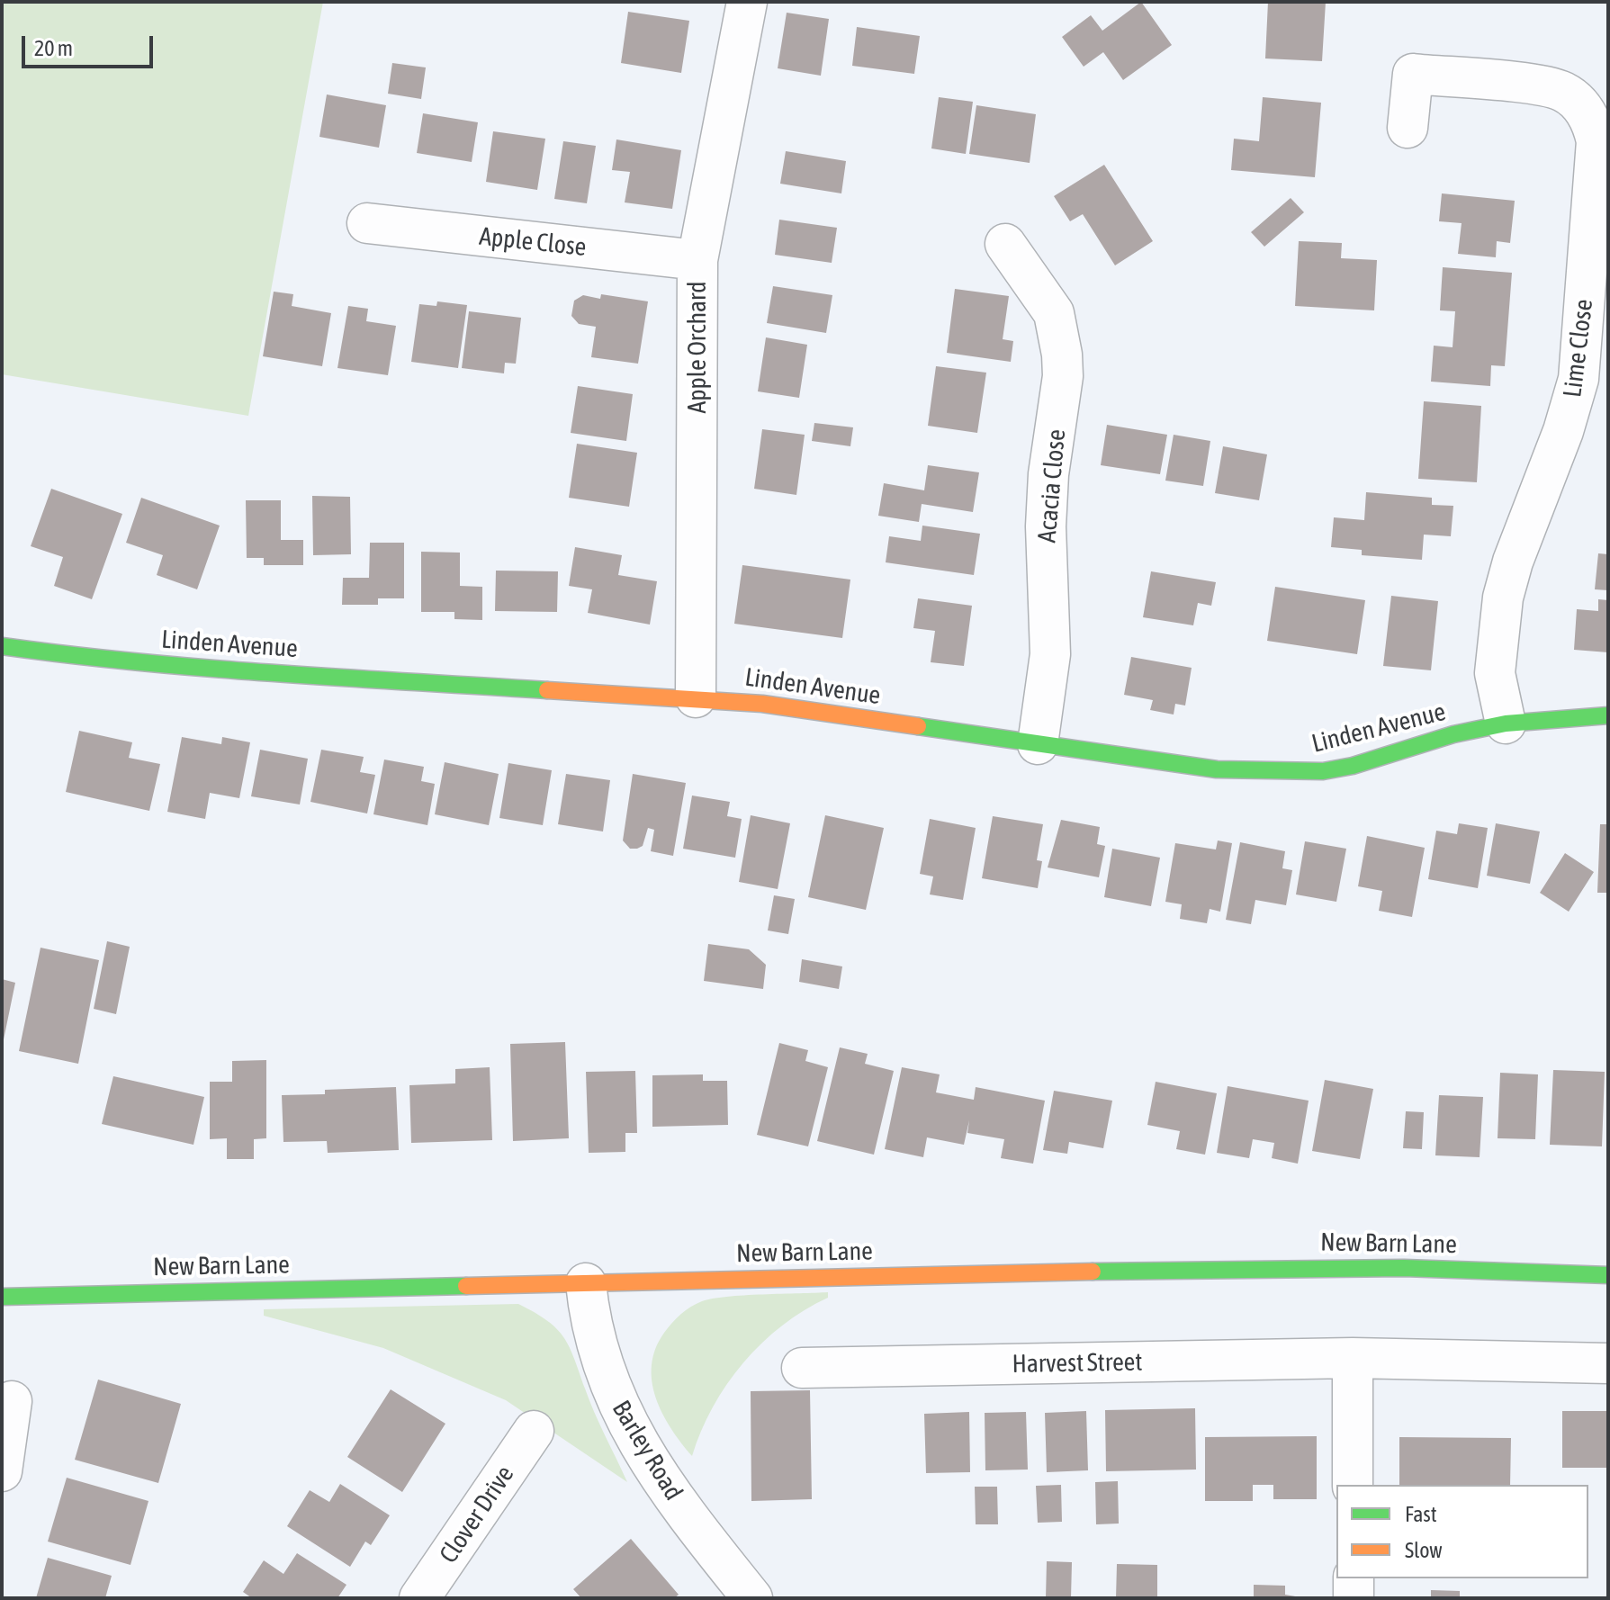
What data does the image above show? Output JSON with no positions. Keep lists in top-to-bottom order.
{
  "streets": {
    "street": [
      "Apple Close",
      "Apple Orchard",
      "Lime Close",
      "Acacia Close",
      "Linden Avenue",
      "New Barn Lane",
      "Harvest Street",
      "Barley Road",
      "Clover Drive"
    ]
  },
  "crossings": [
    ["Apple Close", "Apple Orchard"],
    ["Apple Orchard", "Linden Avenue"],
    ["Lime Close", "Linden Avenue"],
    ["Acacia Close", "Linden Avenue"],
    ["New Barn Lane", "Barley Road"]
  ],
  "legend": ["Fast", "Slow"],
  "scale_bar": "20 m"
}
